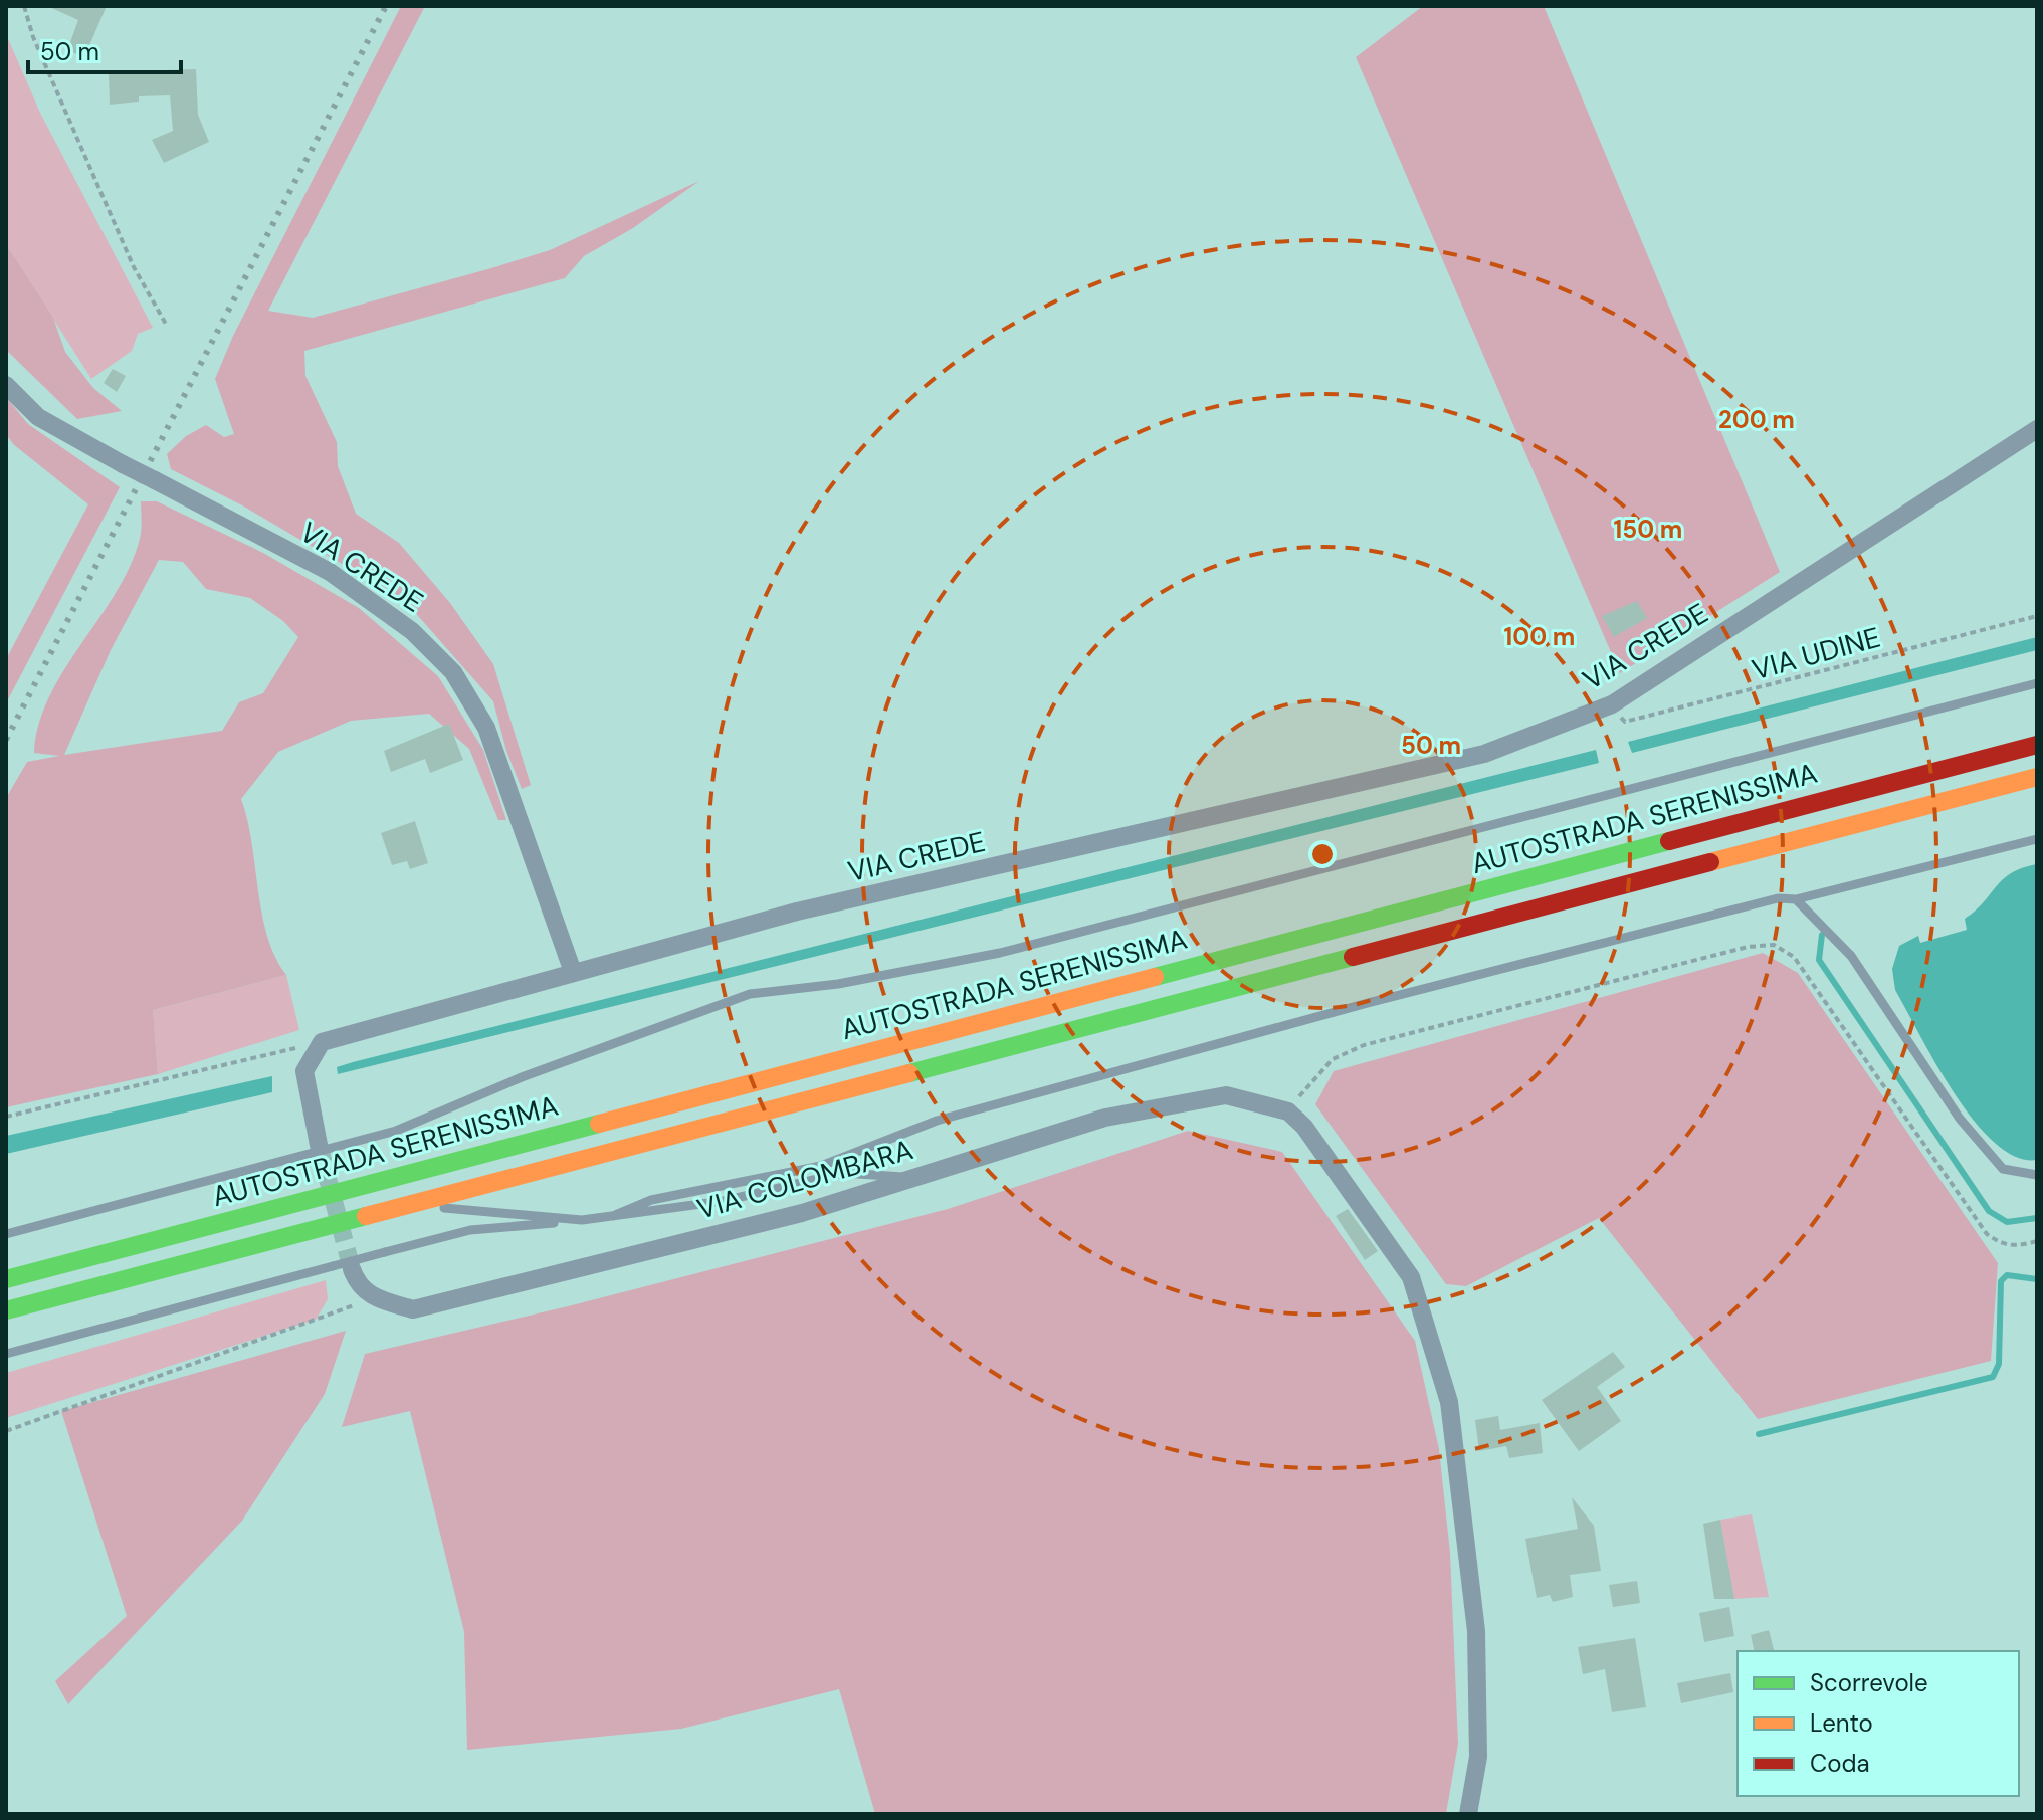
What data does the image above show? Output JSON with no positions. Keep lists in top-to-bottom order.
{
  "streets": {
    "highway": ["AUTOSTRADA SERENISSIMA"],
    "street": ["VIA CREDE", "VIA COLOMBARA"],
    "path": ["VIA UDINE"]
  },
  "crossings": [
    ["VIA CREDE", "VIA UDINE"]
  ],
  "legend": ["Scorrevole", "Lento", "Coda"],
  "scale_bar": "50 m",
  "rings": [
    "200 m",
    "150 m",
    "100 m",
    "50 m"
  ]
}
